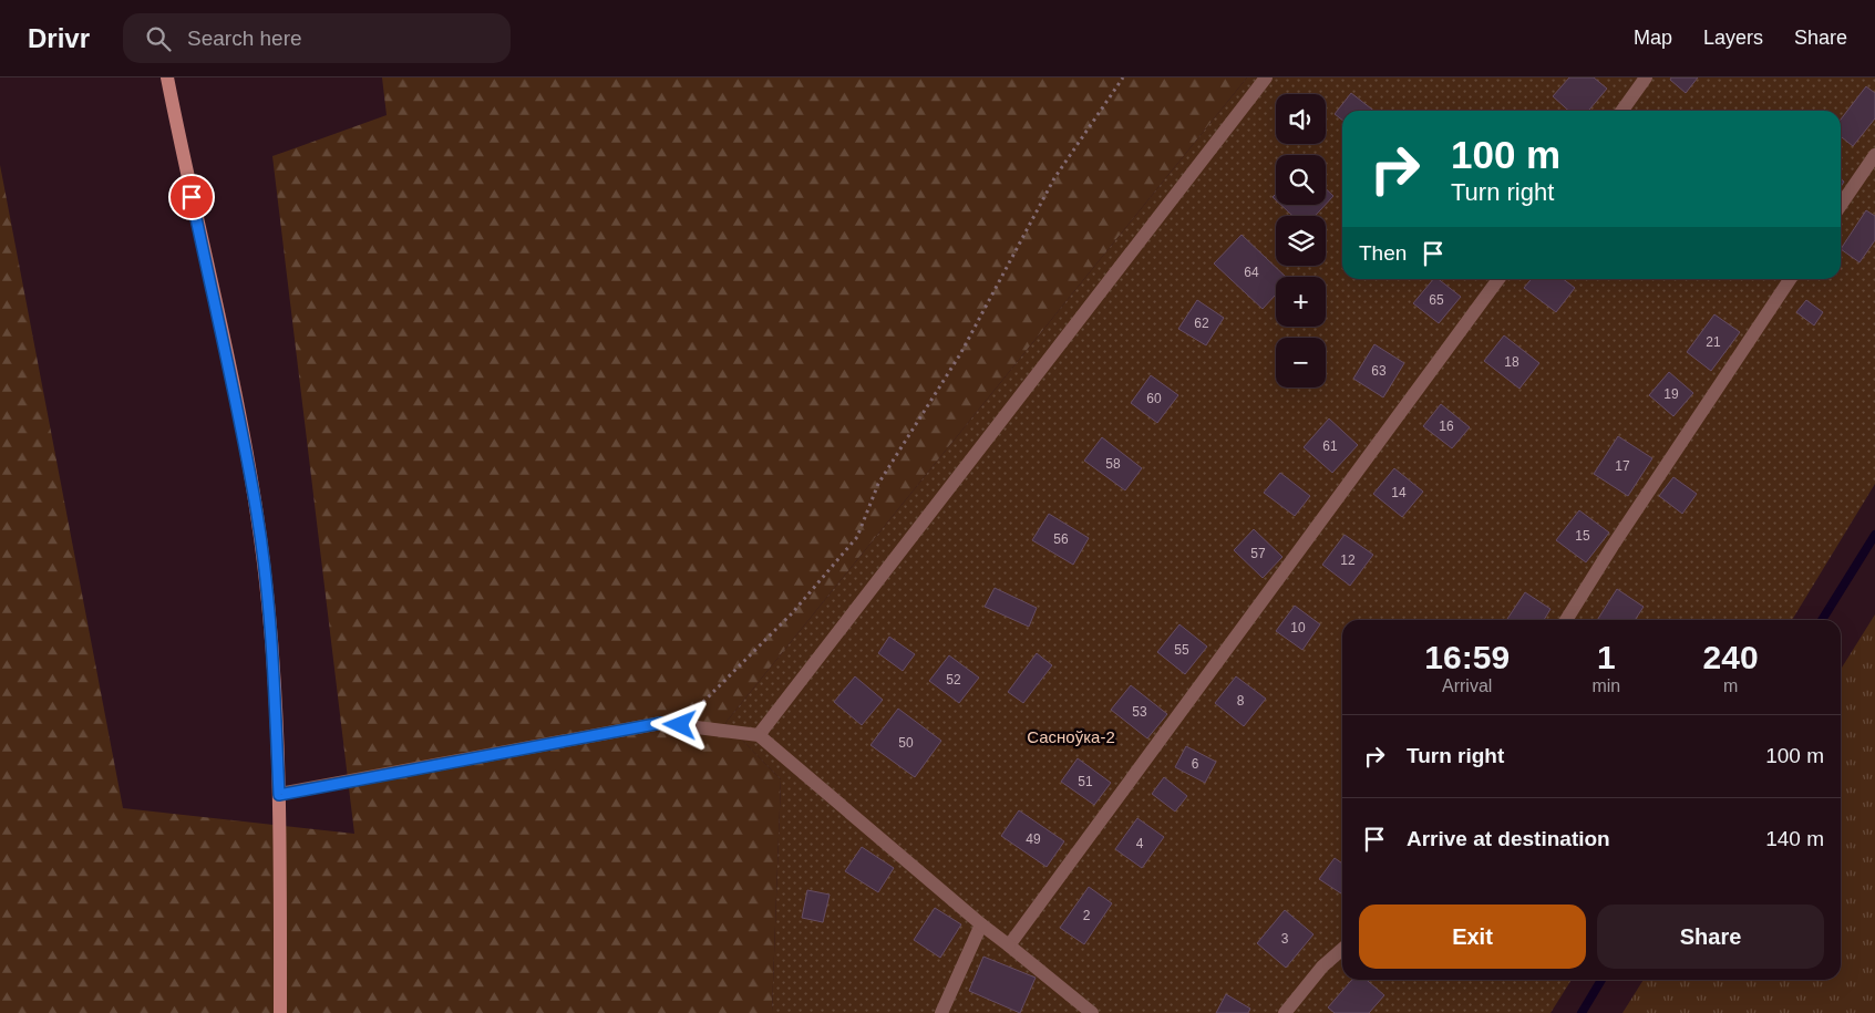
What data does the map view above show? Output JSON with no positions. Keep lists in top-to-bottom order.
{
  "parks": ["Сасноўка-2"],
  "house_numbers": [
    "64",
    "65",
    "62",
    "21",
    "18",
    "63",
    "19",
    "60",
    "16",
    "61",
    "58",
    "17",
    "14",
    "15",
    "56",
    "57",
    "12",
    "10",
    "55",
    "52",
    "8",
    "53",
    "50",
    "6",
    "51",
    "49",
    "4",
    "2",
    "3"
  ],
  "page": {
    "header": "Drivr",
    "search": "Search here",
    "nav": ["Map", "Layers", "Share"],
    "map_buttons": ["+", "−"],
    "turn": ["100 m", "Turn right"],
    "then": "Then",
    "eta": [
      "16:59",
      "Arrival",
      "1",
      "min",
      "240",
      "m"
    ],
    "list": [
      {
        "name": "Turn right",
        "value": "100 m"
      },
      {
        "name": "Arrive at destination",
        "value": "140 m"
      }
    ],
    "buttons": ["Exit", "Share"]
  }
}
